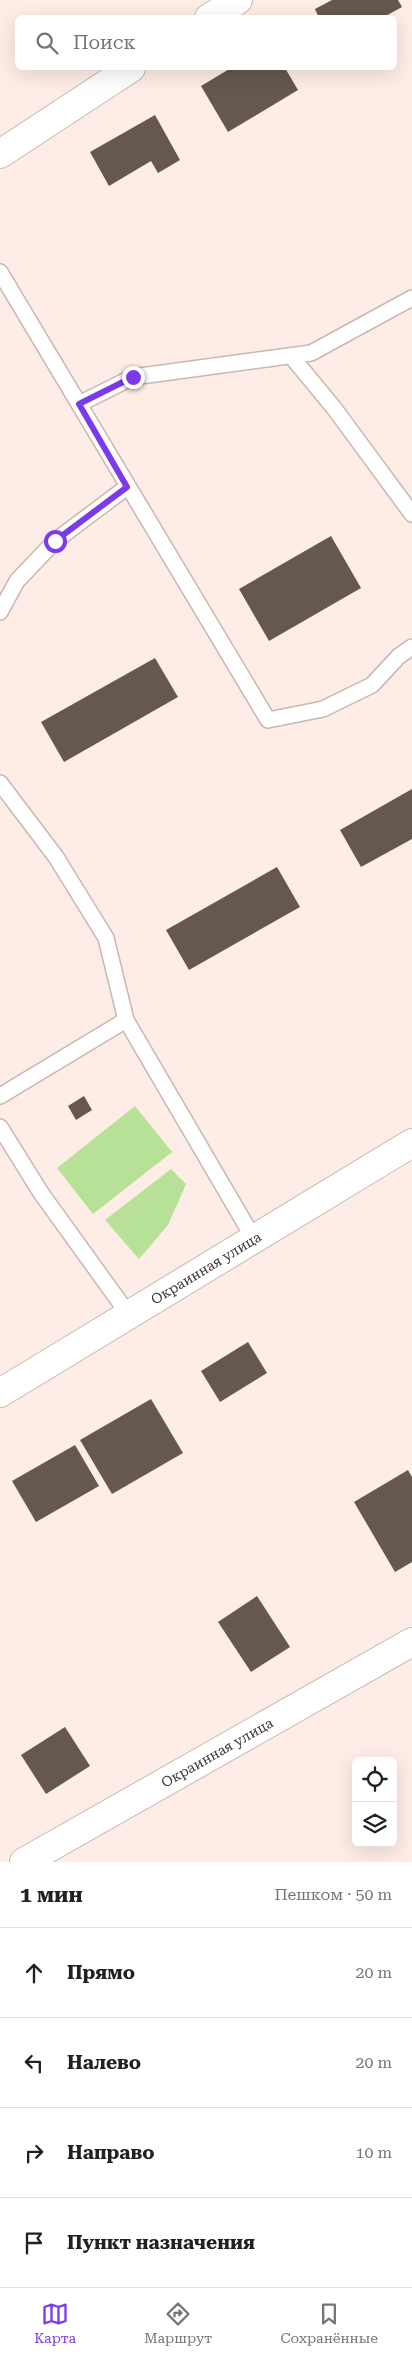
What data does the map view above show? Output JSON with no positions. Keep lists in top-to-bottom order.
{
  "streets": {
    "street": ["Окраинная улица"]
  },
  "page": {
    "search": "Поиск",
    "heading": ["1 мин", "Пешком · 50 m"],
    "list": [
      ["Прямо", "20 m"],
      ["Налево", "20 m"],
      ["Направо", "10 m"],
      "Пункт назначения"
    ],
    "nav": ["Карта", "Маршрут", "Сохранённые"]
  }
}
